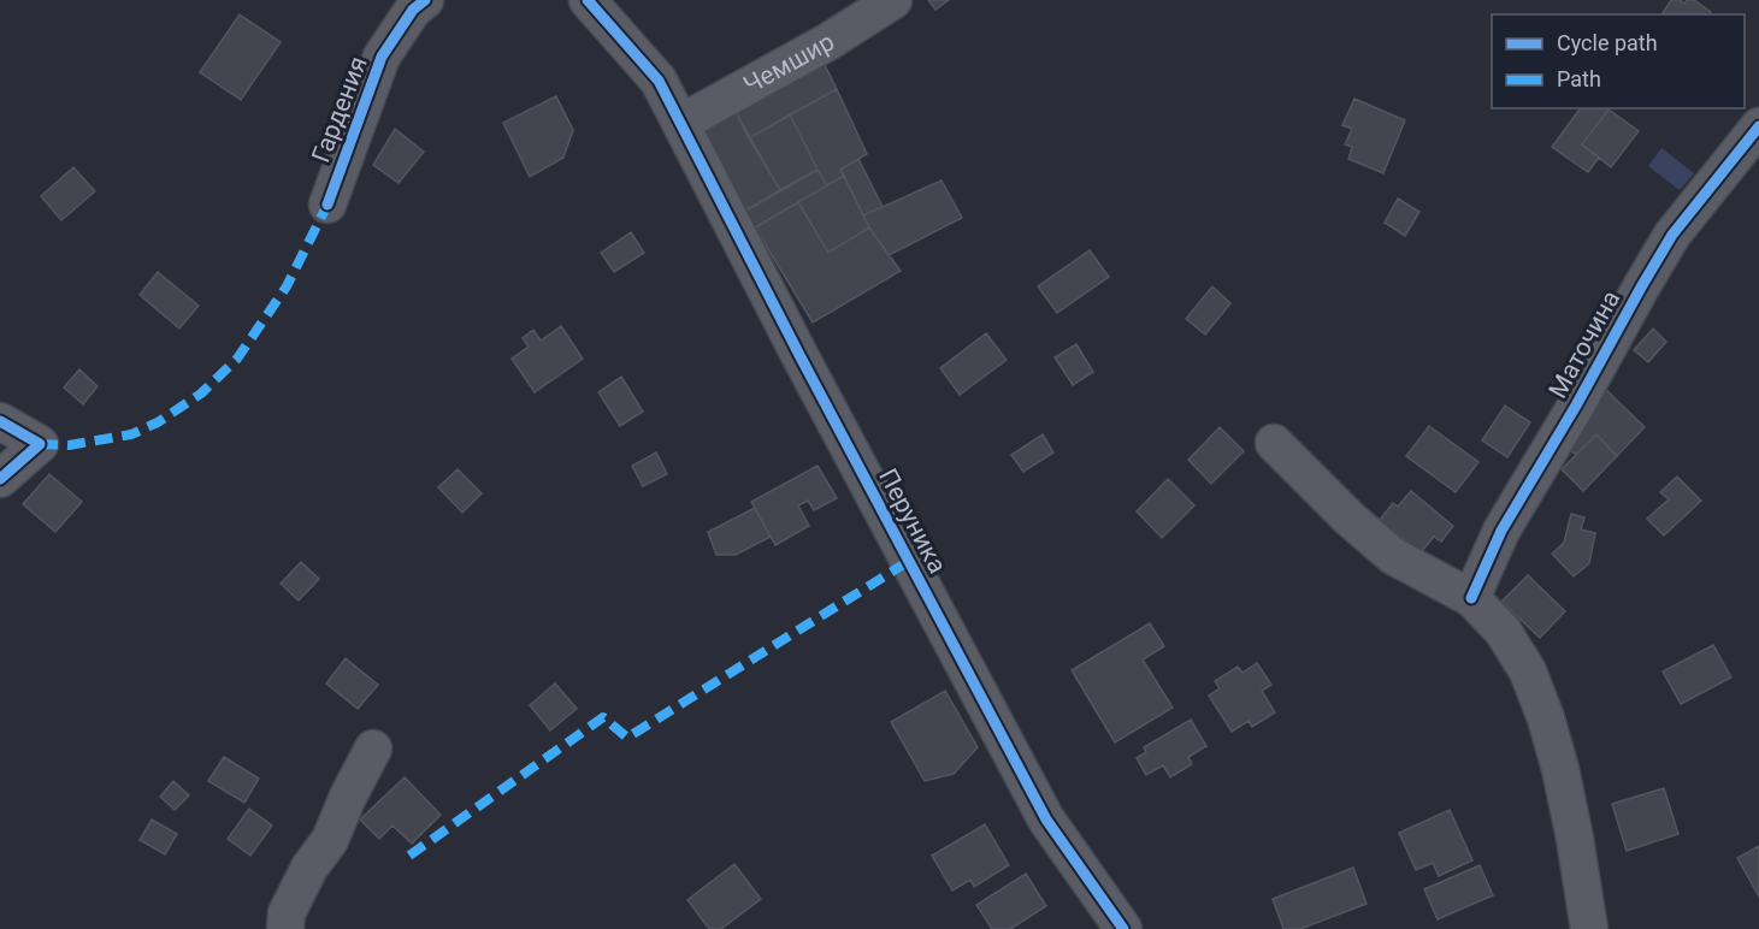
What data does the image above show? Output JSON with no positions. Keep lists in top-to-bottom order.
{
  "streets": {
    "street": [
      "Чемшир",
      "Гардения",
      "Маточина",
      "Перуника"
    ]
  },
  "crossings": [
    ["Чемшир", "Перуника"]
  ],
  "legend": ["Cycle path", "Path"]
}
